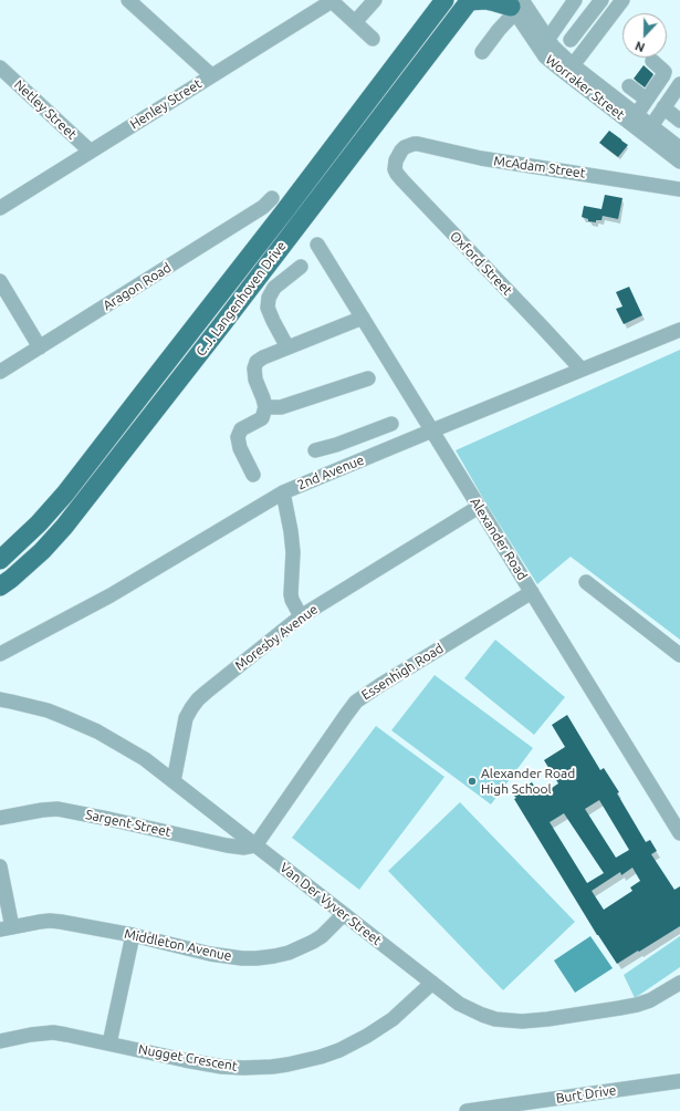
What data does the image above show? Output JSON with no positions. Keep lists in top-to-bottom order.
{
  "streets": {
    "main road": ["C.J. Langenhoven Drive"],
    "street": [
      "Worraker Street",
      "Henley Street",
      "Netley Street",
      "McAdam Street",
      "Oxford Street",
      "Aragon Road",
      "2nd Avenue",
      "Alexander Road",
      "Moresby Avenue",
      "Essenhigh Road",
      "Sargent Street",
      "Van Der Vyver Street",
      "Middleton Avenue",
      "Nugget Crescent",
      "Burt Drive"
    ]
  },
  "crossings": [
    ["Henley Street", "Netley Street"],
    ["McAdam Street", "Oxford Street"],
    ["Oxford Street", "2nd Avenue"],
    ["2nd Avenue", "Alexander Road"],
    ["Alexander Road", "Moresby Avenue"],
    ["Alexander Road", "Essenhigh Road"],
    ["Moresby Avenue", "Van Der Vyver Street"],
    ["Essenhigh Road", "Sargent Street"],
    ["Essenhigh Road", "Van Der Vyver Street"],
    ["Sargent Street", "Van Der Vyver Street"],
    ["Van Der Vyver Street", "Middleton Avenue"],
    ["Van Der Vyver Street", "Nugget Crescent"]
  ],
  "places": ["Alexander Road High School"],
  "north": "bottom"
}
